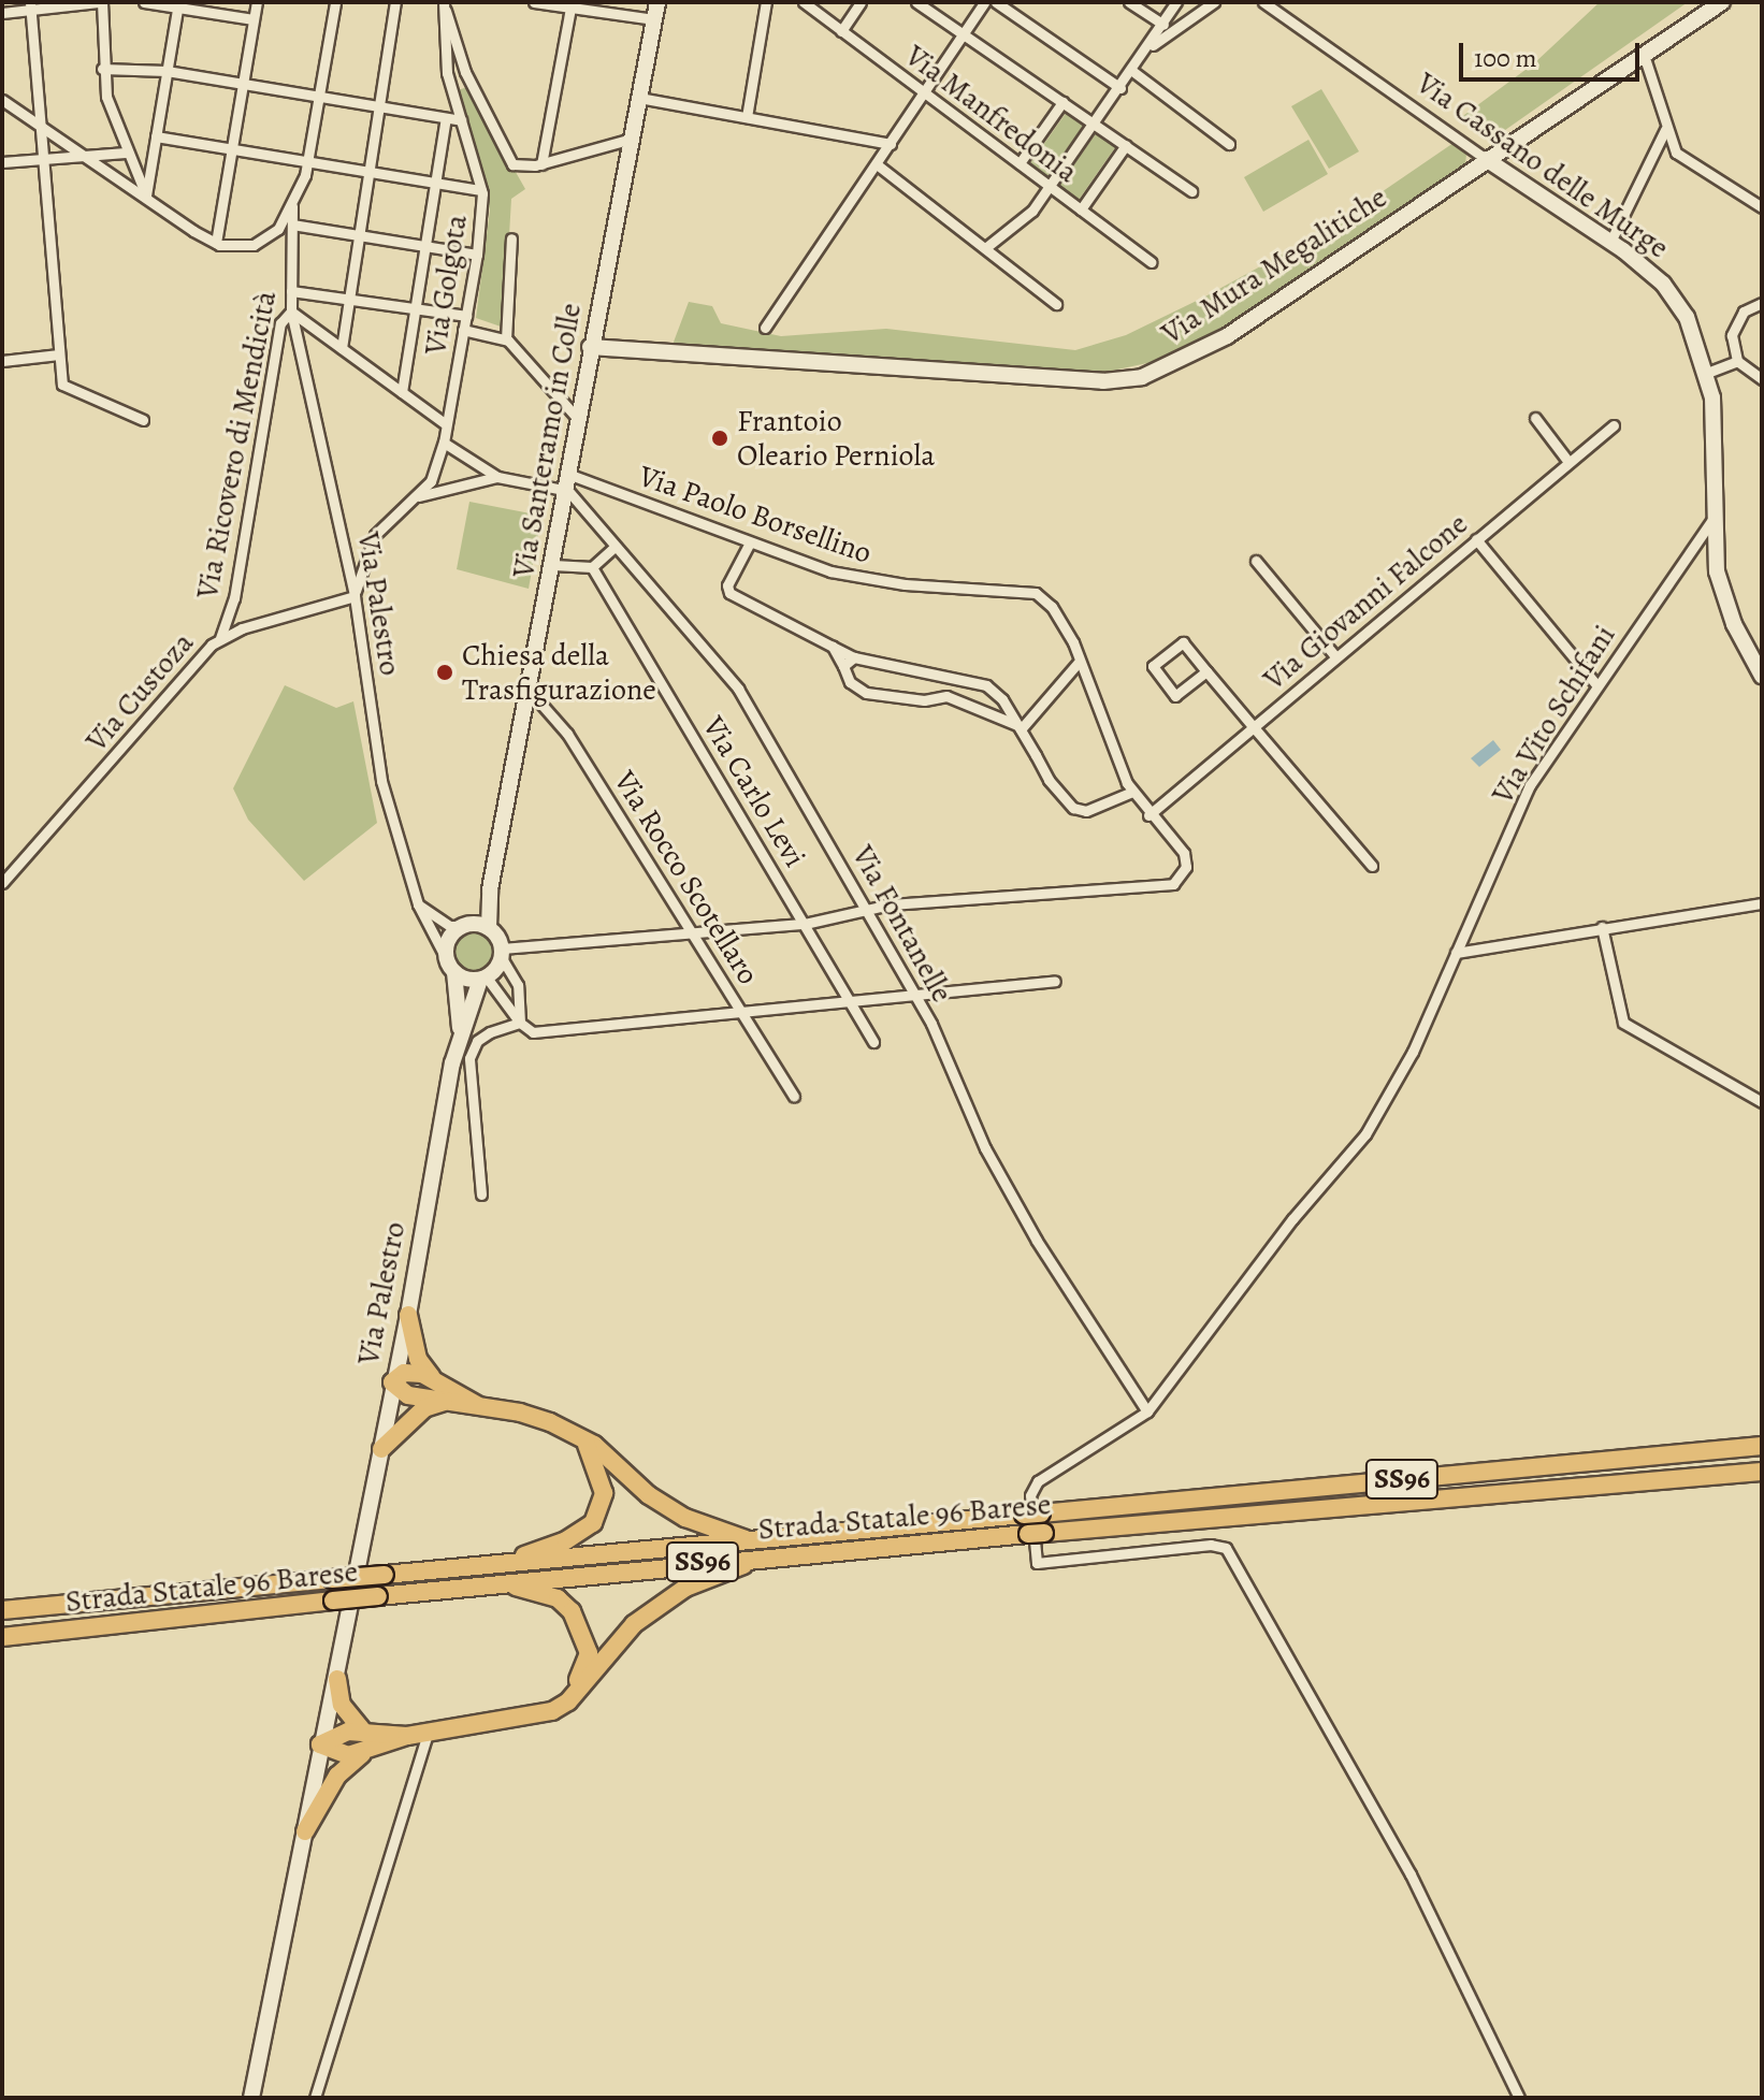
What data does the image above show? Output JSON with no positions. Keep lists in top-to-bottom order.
{
  "streets": {
    "highway": ["SS96", "Strada Statale 96 Barese"],
    "main road": [
      "Via Cassano delle Murge",
      "Via Mura Megalitiche",
      "Via Santeramo in Colle",
      "Via Palestro"
    ],
    "street": [
      "Via Manfredonia",
      "Via Golgota",
      "Via Ricovero di Mendicità",
      "Via Paolo Borsellino",
      "Via Giovanni Falcone",
      "Via Custoza",
      "Via Vito Schifani",
      "Via Carlo Levi",
      "Via Rocco Scotellaro",
      "Via Fontanelle"
    ]
  },
  "crossings": [
    ["Via Cassano delle Murge", "Via Mura Megalitiche"],
    ["Via Cassano delle Murge", "Via Vito Schifani"],
    ["Via Mura Megalitiche", "Via Santeramo in Colle"],
    ["Via Santeramo in Colle", "Via Paolo Borsellino"],
    ["Via Santeramo in Colle", "Via Rocco Scotellaro"],
    ["Via Santeramo in Colle", "Via Fontanelle"],
    ["Via Ricovero di Mendicità", "Via Palestro"],
    ["Via Ricovero di Mendicità", "Via Custoza"],
    ["Via Paolo Borsellino", "Via Giovanni Falcone"],
    ["Via Paolo Borsellino", "Via Fontanelle"],
    ["Via Palestro", "Via Custoza"],
    ["Via Vito Schifani", "Via Fontanelle"]
  ],
  "places": ["Frantoio Oleario Perniola", "Chiesa della Trasfigurazione"],
  "scale_bar": "100 m"
}
